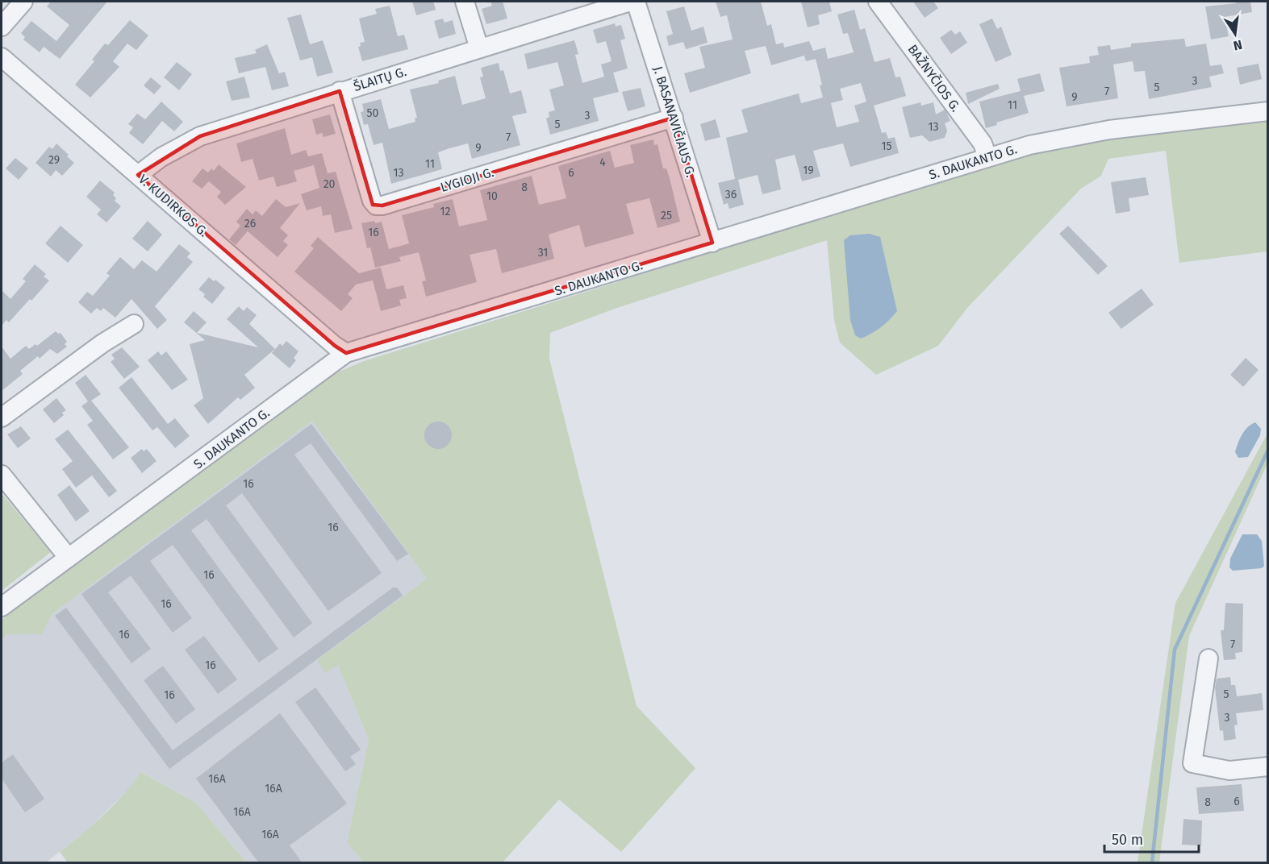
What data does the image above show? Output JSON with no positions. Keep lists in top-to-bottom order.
{
  "streets": {
    "street": [
      "BAŽNYČIOS G.",
      "ŠLAITŲ G.",
      "J. BASANAVIČIAUS G.",
      "S. DAUKANTO G.",
      "LYGIOJI G.",
      "V. KUDIRKOS G."
    ]
  },
  "crossings": [
    ["BAŽNYČIOS G.", "S. DAUKANTO G."],
    ["ŠLAITŲ G.", "LYGIOJI G."],
    ["ŠLAITŲ G.", "V. KUDIRKOS G."],
    ["J. BASANAVIČIAUS G.", "S. DAUKANTO G."],
    ["J. BASANAVIČIAUS G.", "LYGIOJI G."],
    ["S. DAUKANTO G.", "V. KUDIRKOS G."]
  ],
  "house_numbers": [
    "3",
    "5",
    "7",
    "9",
    "11",
    "50",
    "3",
    "5",
    "13",
    "7",
    "15",
    "9",
    "29",
    "4",
    "11",
    "19",
    "13",
    "6",
    "20",
    "8",
    "36",
    "10",
    "12",
    "25",
    "26",
    "16",
    "31",
    "16",
    "16",
    "16",
    "16",
    "16",
    "7",
    "16",
    "5",
    "16",
    "3",
    "16A",
    "16A",
    "6",
    "8",
    "16A",
    "16A"
  ],
  "scale_bar": "50 m",
  "north": "bottom"
}
